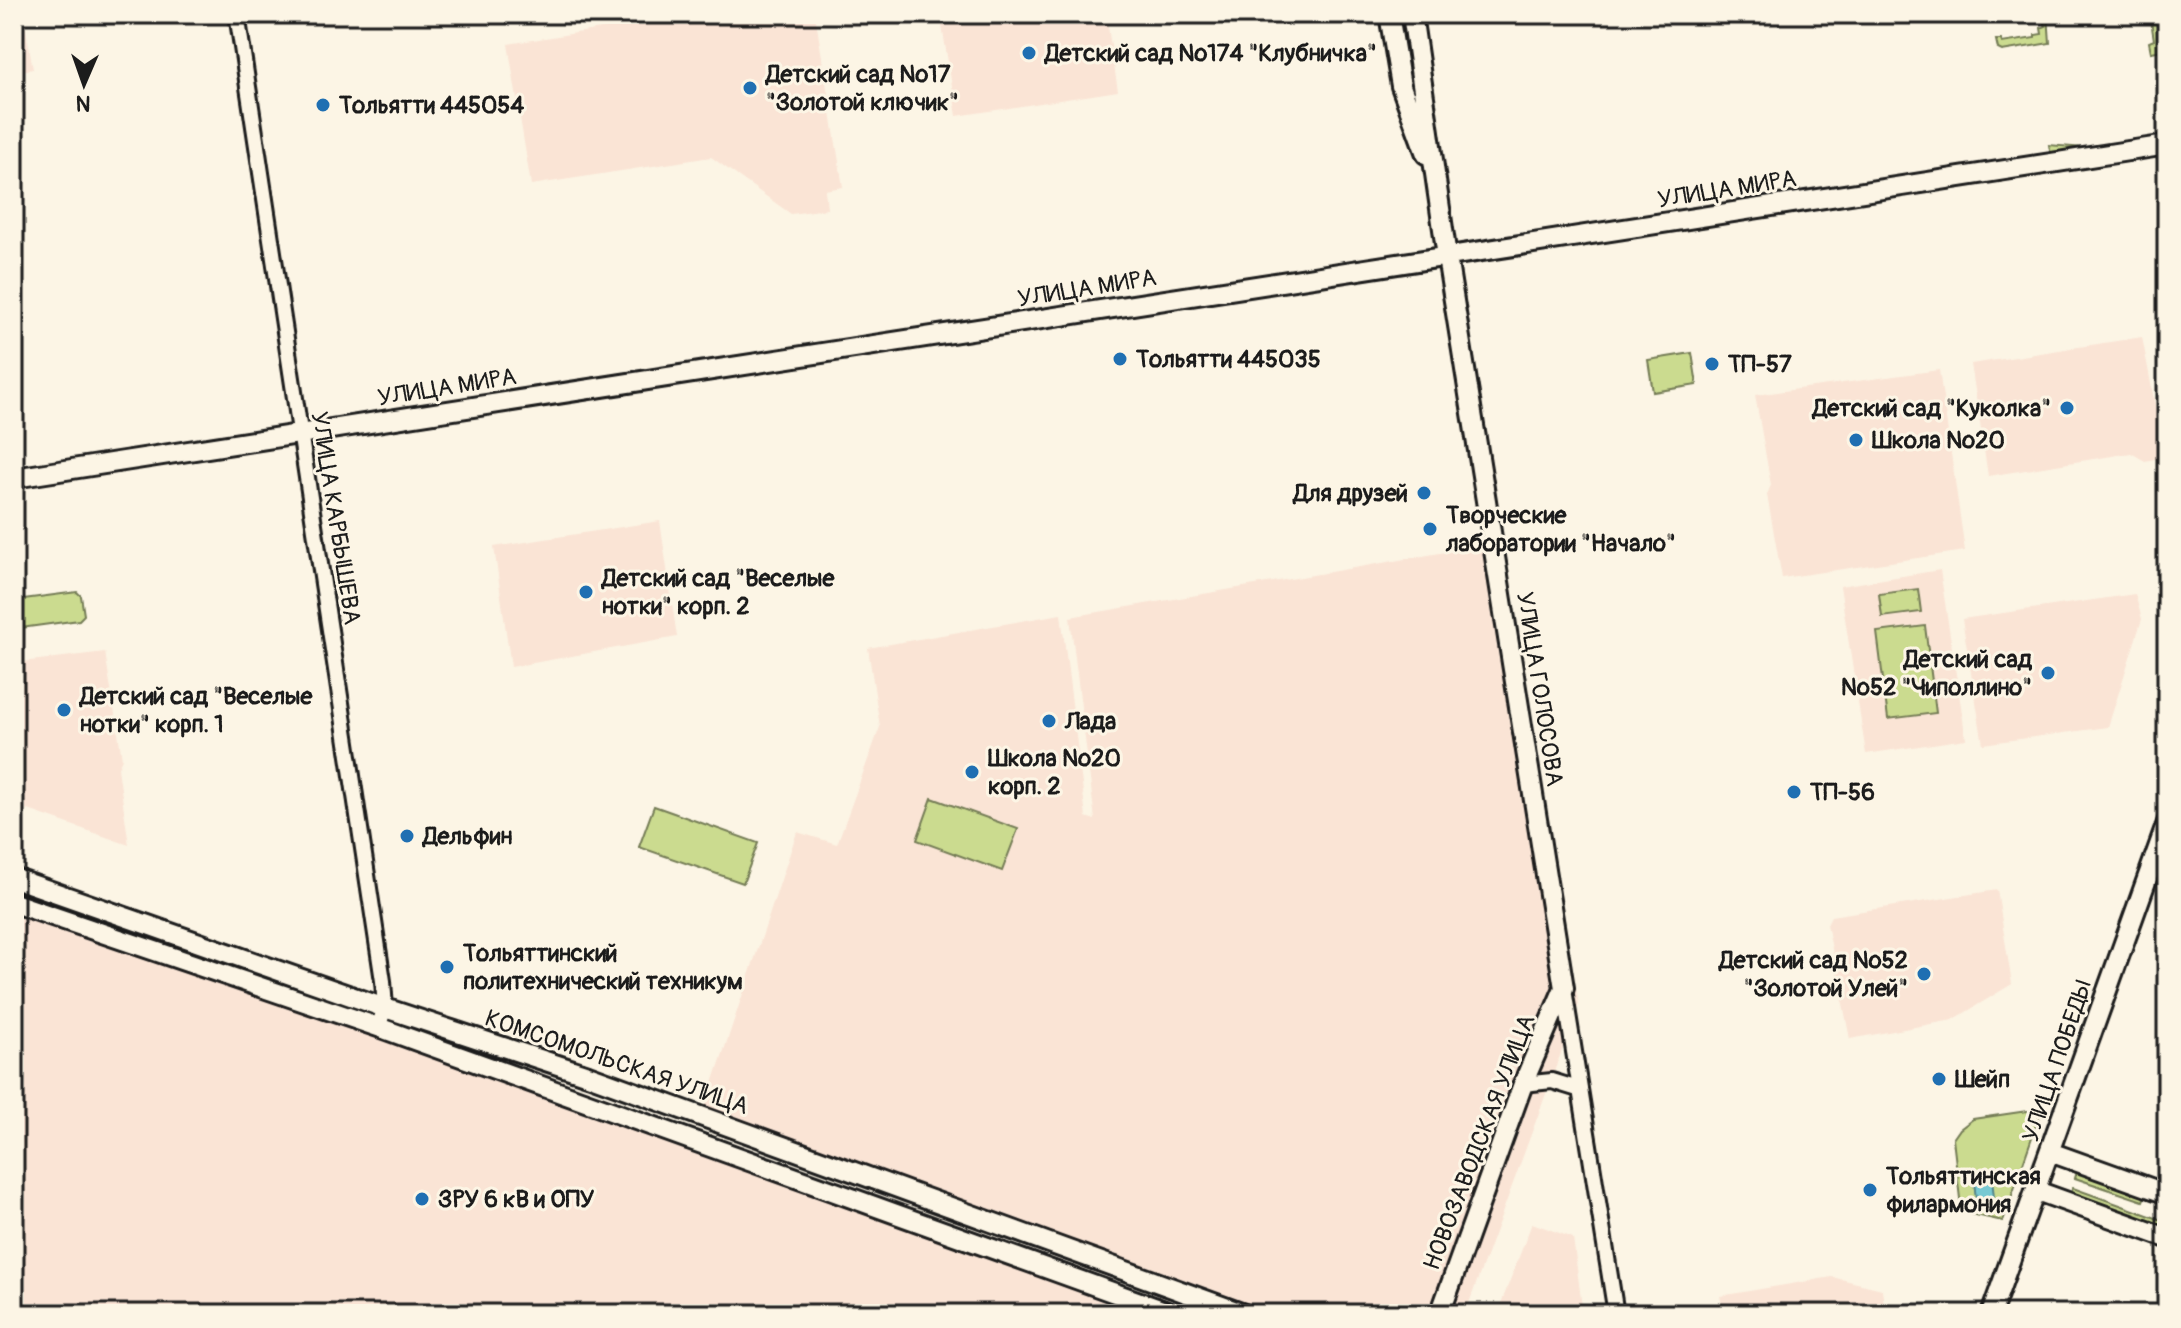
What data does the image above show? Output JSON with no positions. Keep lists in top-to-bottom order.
{
  "streets": {
    "main road": [
      "УЛИЦА МИРА",
      "УЛИЦА ГОЛОСОВА",
      "УЛИЦА ПОБЕДЫ",
      "КОМСОМОЛЬСКАЯ УЛИЦА",
      "НОВОЗАВОДСКАЯ УЛИЦА"
    ],
    "street": ["УЛИЦА КАРБЫШЕВА"]
  },
  "crossings": [
    ["УЛИЦА МИРА", "УЛИЦА КАРБЫШЕВА"],
    ["УЛИЦА МИРА", "УЛИЦА ГОЛОСОВА"],
    ["УЛИЦА КАРБЫШЕВА", "КОМСОМОЛЬСКАЯ УЛИЦА"],
    ["УЛИЦА ГОЛОСОВА", "НОВОЗАВОДСКАЯ УЛИЦА"]
  ],
  "places": [
    "Детский сад №174 \"Клубничка\"",
    "Детский сад №17 \"Золотой ключик\"",
    "Тольятти 445054",
    "Тольятти 445035",
    "ТП-57",
    "Детский сад \"Куколка\"",
    "Школа №20",
    "Для друзей",
    "Творческие лаборатории \"Начало\"",
    "Детский сад \"Веселые нотки\" корп. 2",
    "Детский сад №52 \"Чиполлино\"",
    "Детский сад \"Веселые нотки\" корп. 1",
    "Лада",
    "Школа №20 корп. 2",
    "ТП-56",
    "Дельфин",
    "Тольяттинский политехнический техникум",
    "Детский сад №52 \"Золотой Улей\"",
    "Шейп",
    "Тольяттинская филармония",
    "ЗРУ 6 кВ и ОПУ"
  ],
  "north": "bottom"
}
